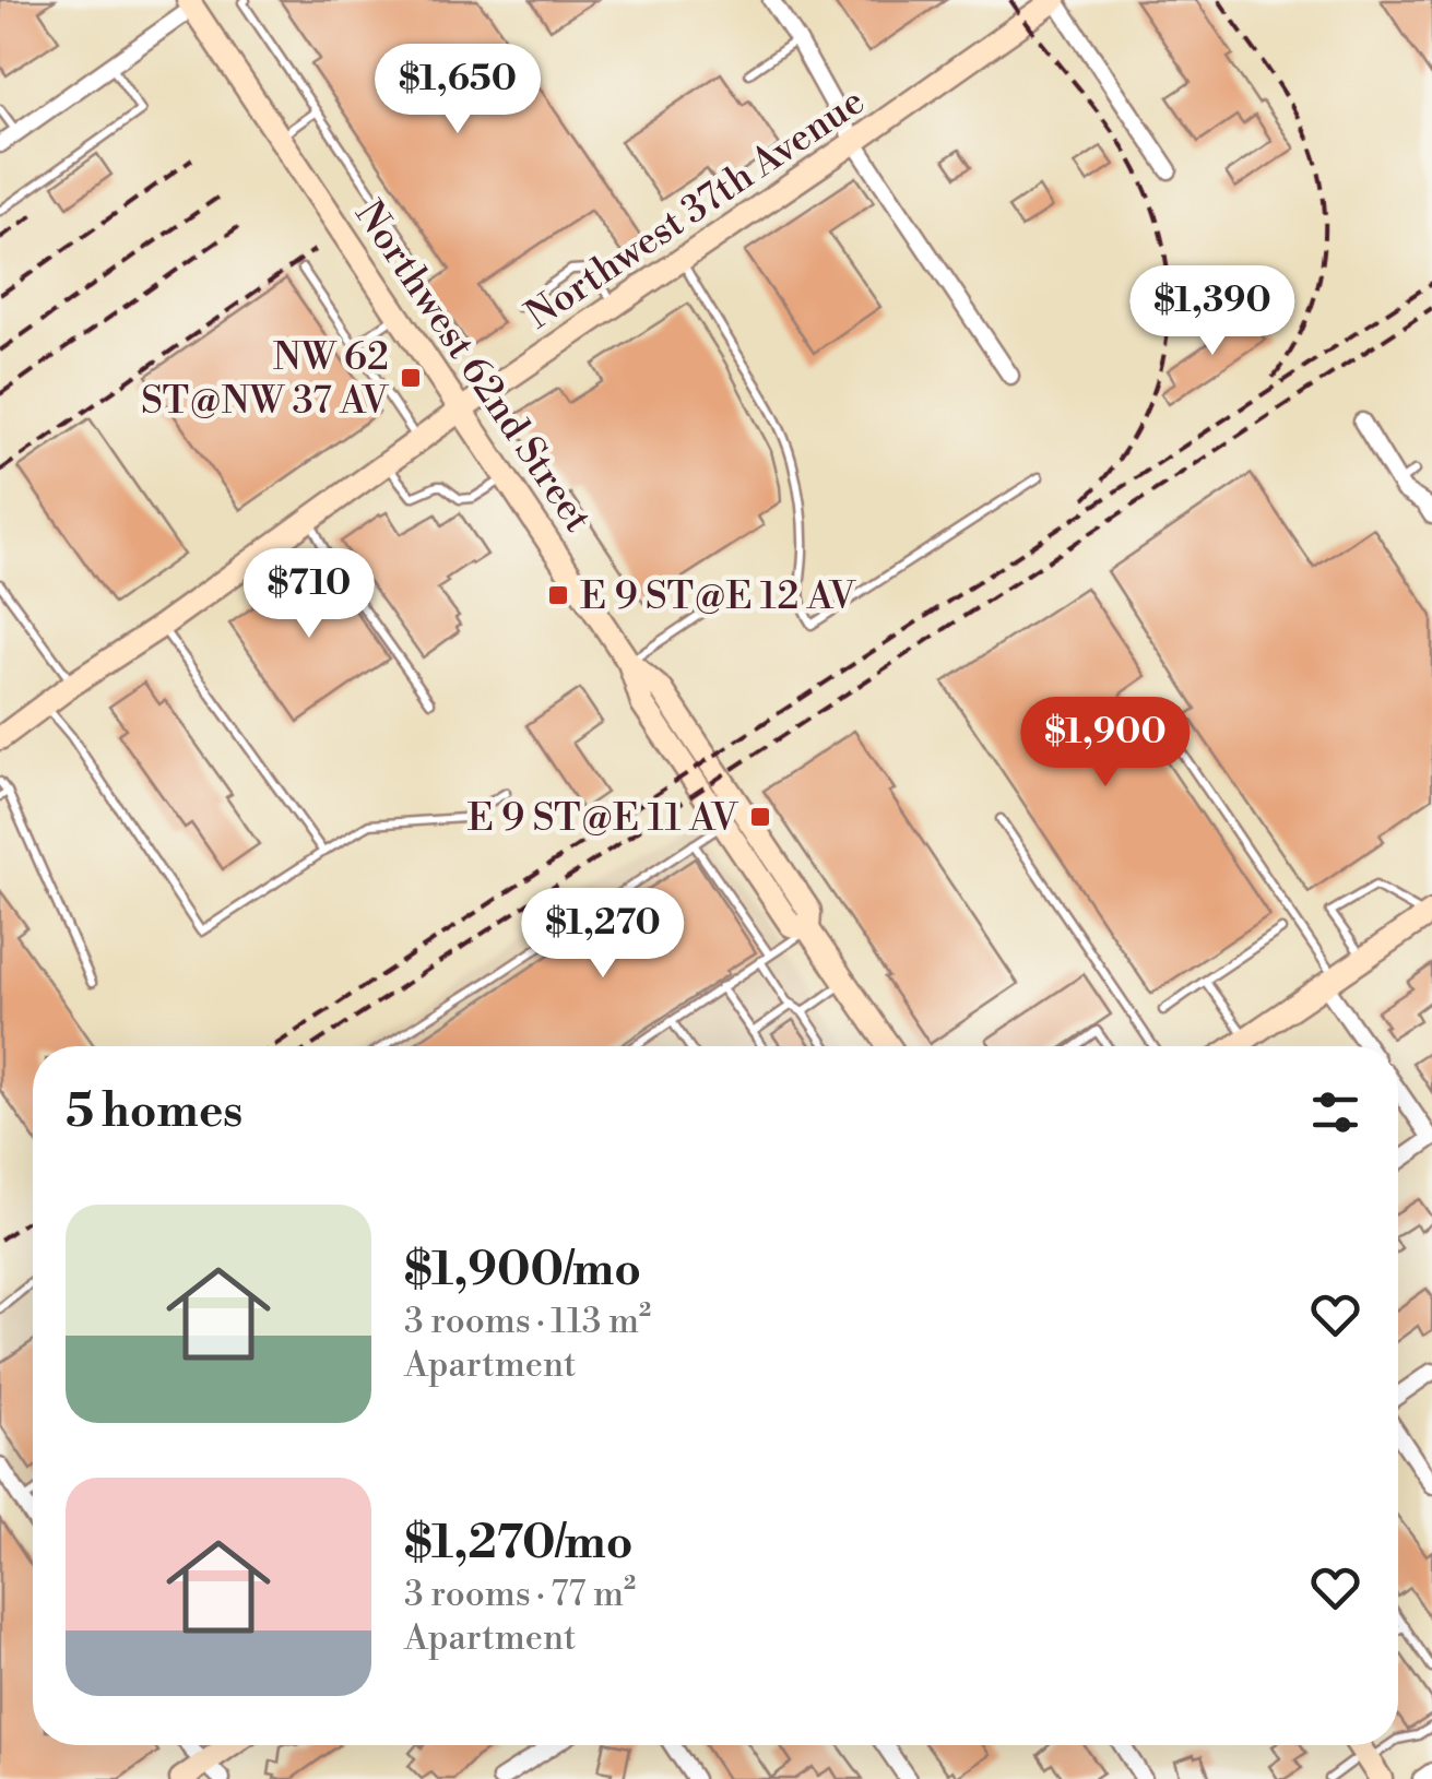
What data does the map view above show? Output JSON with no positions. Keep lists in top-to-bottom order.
{
  "streets": {
    "street": ["Northwest 37th Avenue", "Northwest 62nd Street"]
  },
  "crossings": [
    ["Northwest 37th Avenue", "Northwest 62nd Street"]
  ],
  "places": {
    "transit": ["NW 62 ST@NW 37 AV", "E 9 ST@E 12 AV", "E 9 ST@E 11 AV"]
  },
  "page": {
    "price": [
      "$1,650",
      "$1,390",
      "$710",
      "$1,900",
      "$1,270"
    ],
    "heading": "5 homes",
    "list": [
      {
        "name": "$1,900/mo",
        "note": "3 rooms · 113 m² · Apartment"
      },
      {
        "name": "$1,270/mo",
        "note": "3 rooms · 77 m² · Apartment"
      }
    ]
  }
}
